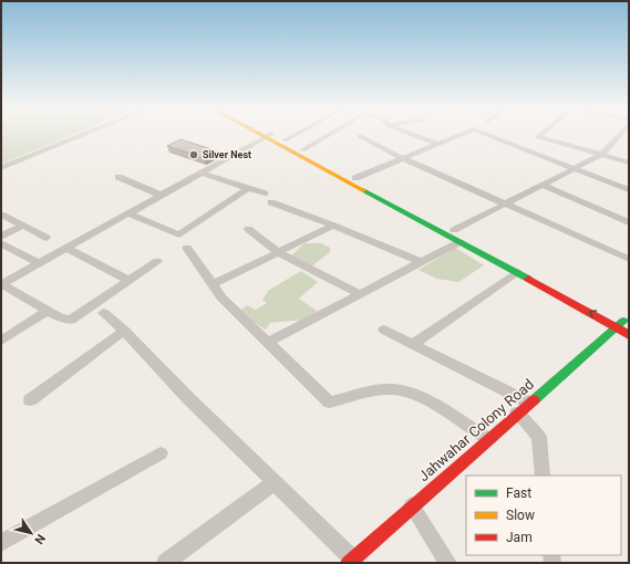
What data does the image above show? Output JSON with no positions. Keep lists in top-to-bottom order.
{
  "streets": {
    "main road": ["Jahwahar Colony Road"]
  },
  "places": ["Silver Nest"],
  "legend": ["Fast", "Slow", "Jam"],
  "north": "bottom right"
}
